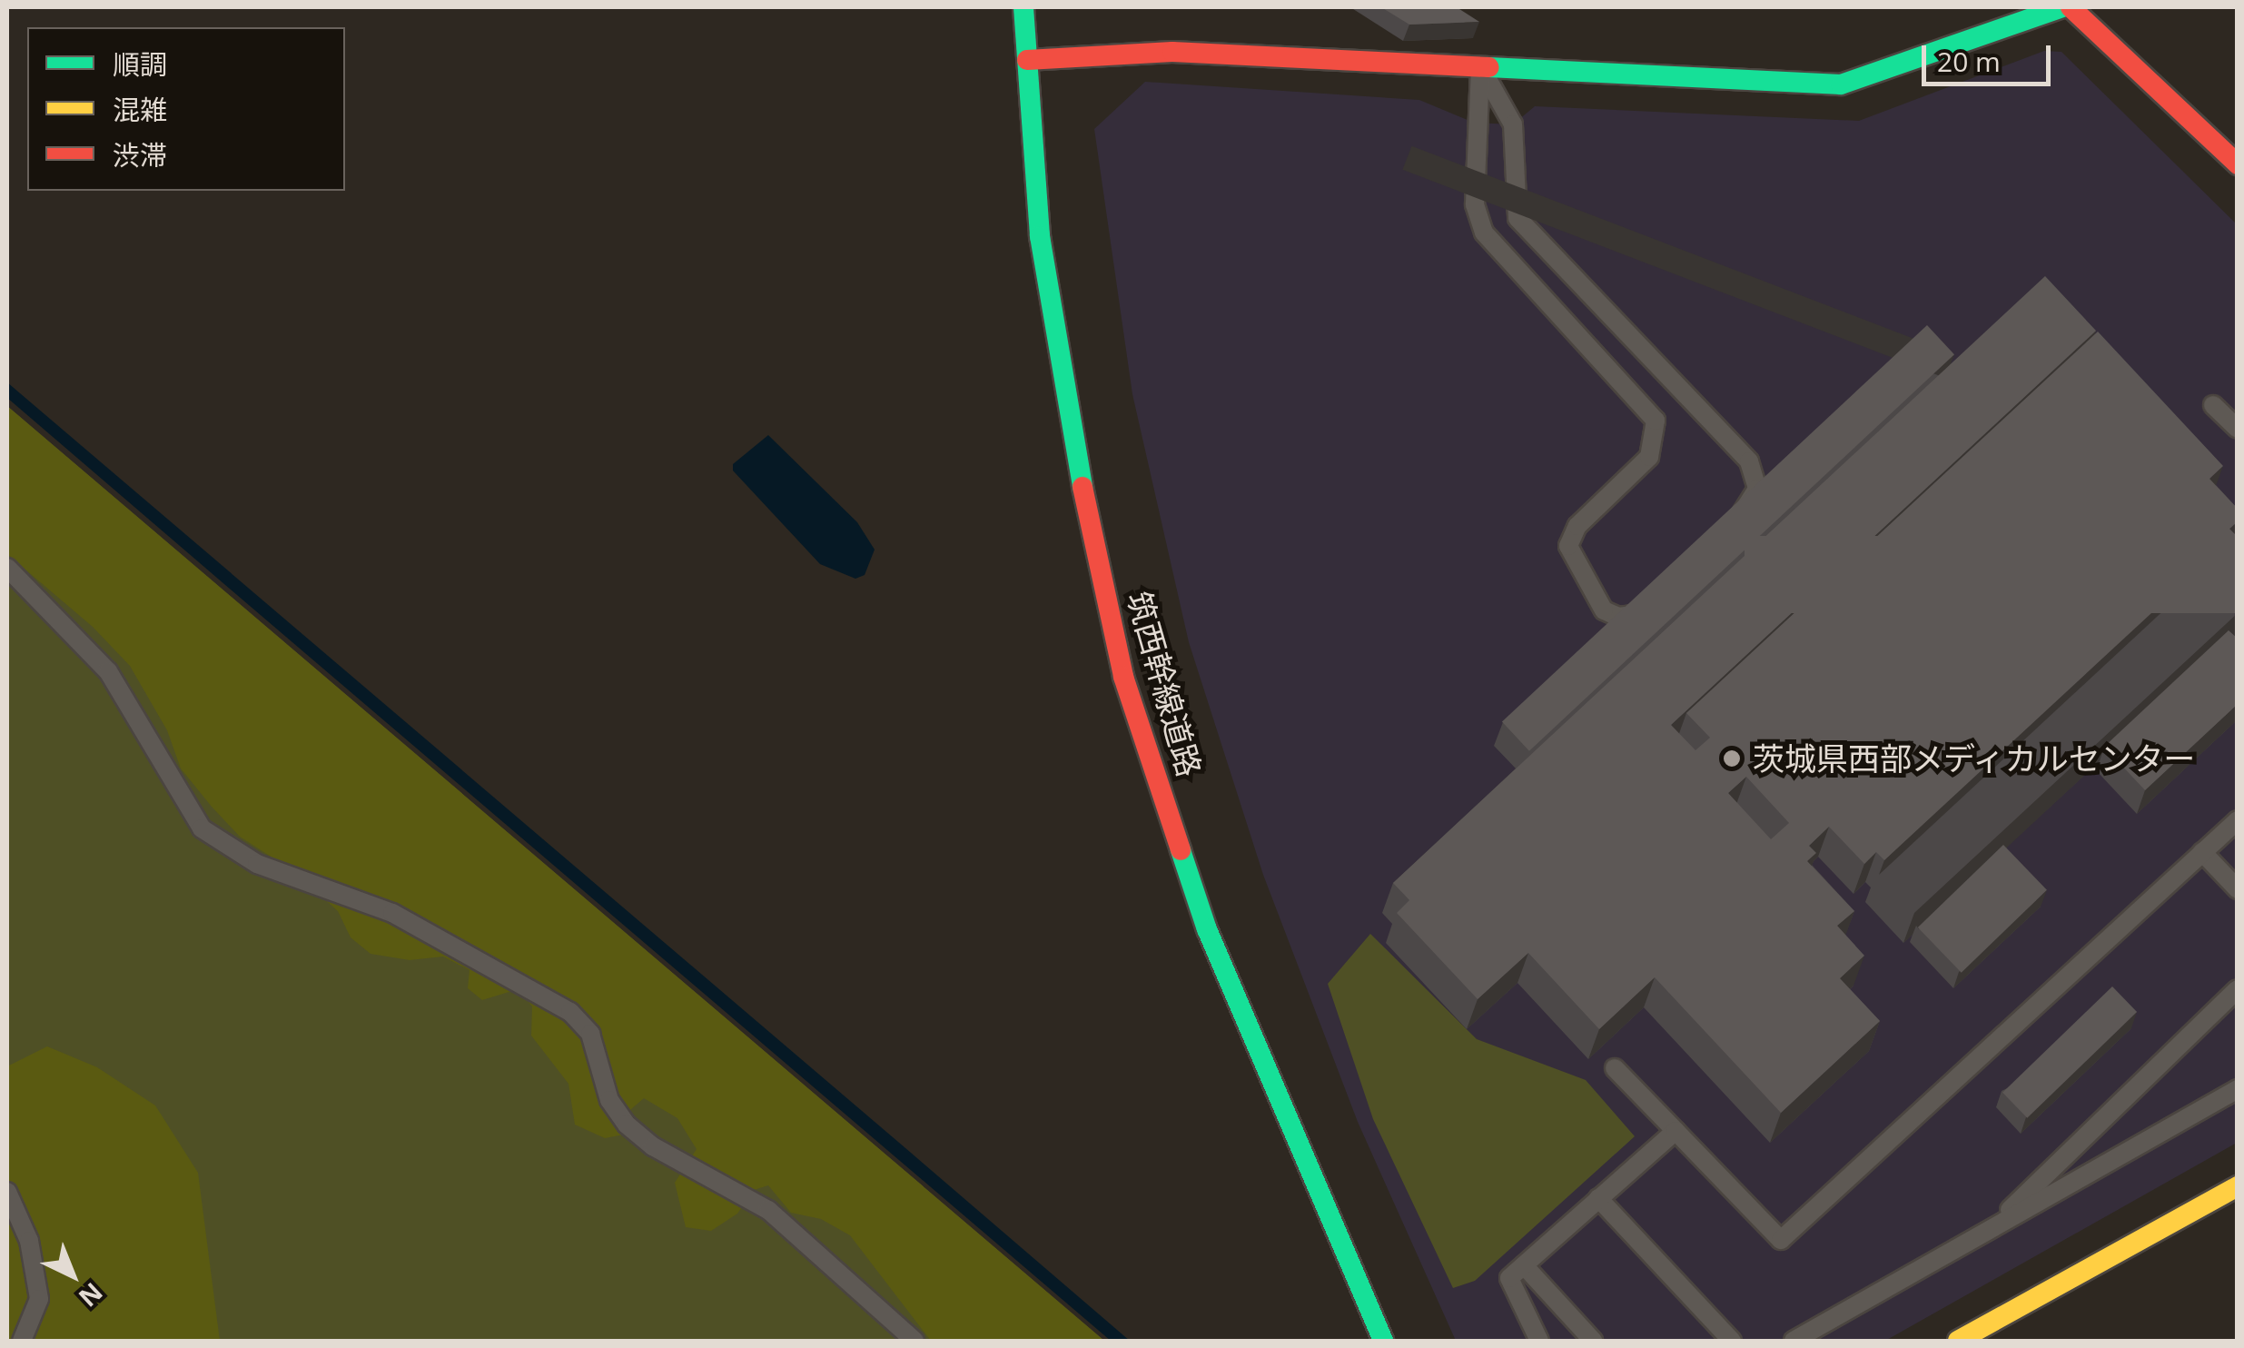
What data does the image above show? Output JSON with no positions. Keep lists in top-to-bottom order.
{
  "streets": {
    "street": ["筑西幹線道路"]
  },
  "places": ["茨城県西部メディカルセンター"],
  "legend": ["順調", "混雑", "渋滞"],
  "scale_bar": "20 m",
  "north": "bottom right"
}
